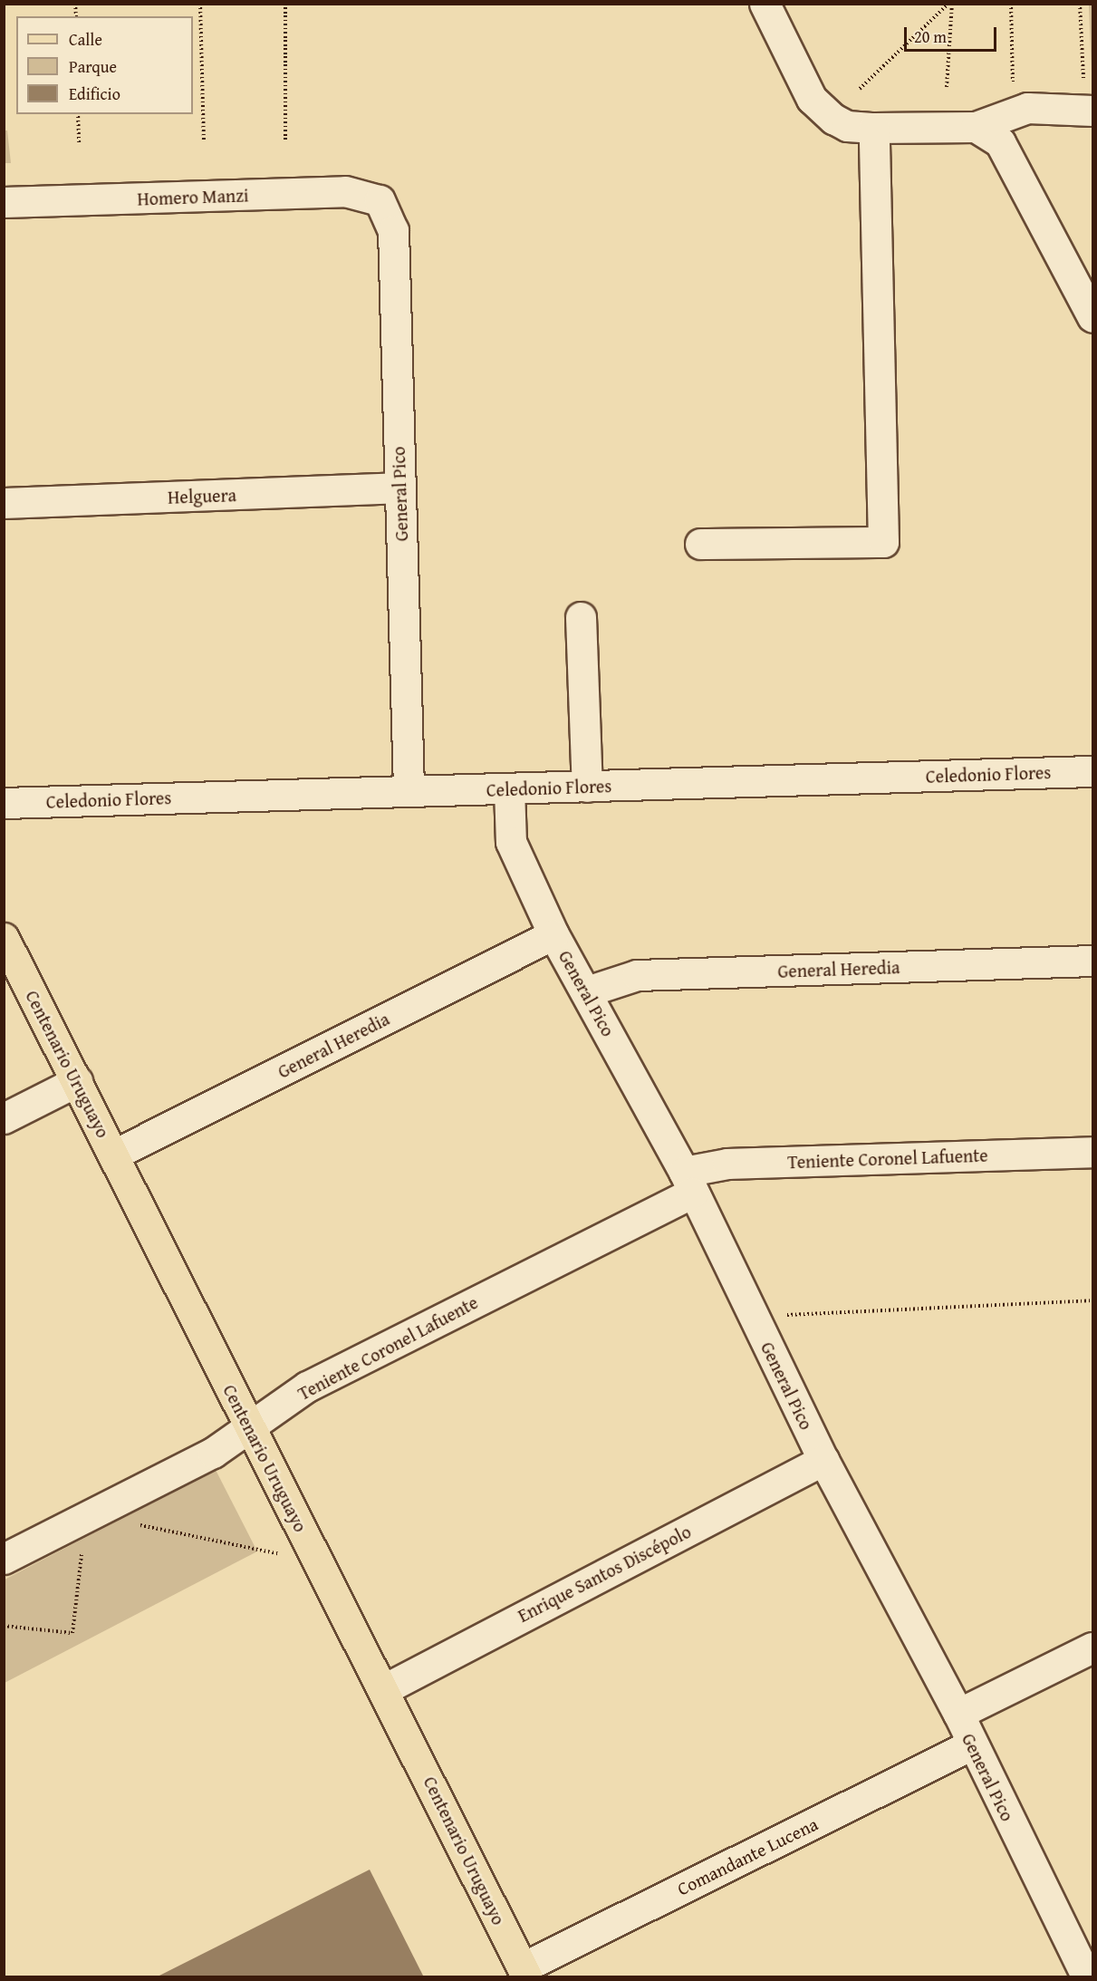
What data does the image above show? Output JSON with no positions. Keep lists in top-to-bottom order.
{
  "streets": {
    "main road": ["Centenario Uruguayo"],
    "street": [
      "Homero Manzi",
      "General Pico",
      "Helguera",
      "Celedonio Flores",
      "General Heredia",
      "Teniente Coronel Lafuente",
      "Enrique Santos Discépolo",
      "Comandante Lucena"
    ]
  },
  "crossings": [
    ["Homero Manzi", "General Pico"],
    ["General Pico", "Helguera"],
    ["General Pico", "Celedonio Flores"],
    ["General Pico", "General Heredia"],
    ["General Pico", "Teniente Coronel Lafuente"],
    ["General Pico", "Enrique Santos Discépolo"],
    ["General Pico", "Comandante Lucena"],
    ["General Heredia", "Centenario Uruguayo"],
    ["Centenario Uruguayo", "Teniente Coronel Lafuente"],
    ["Centenario Uruguayo", "Enrique Santos Discépolo"],
    ["Centenario Uruguayo", "Comandante Lucena"]
  ],
  "legend": ["Calle", "Parque", "Edificio"],
  "scale_bar": "20 m"
}
